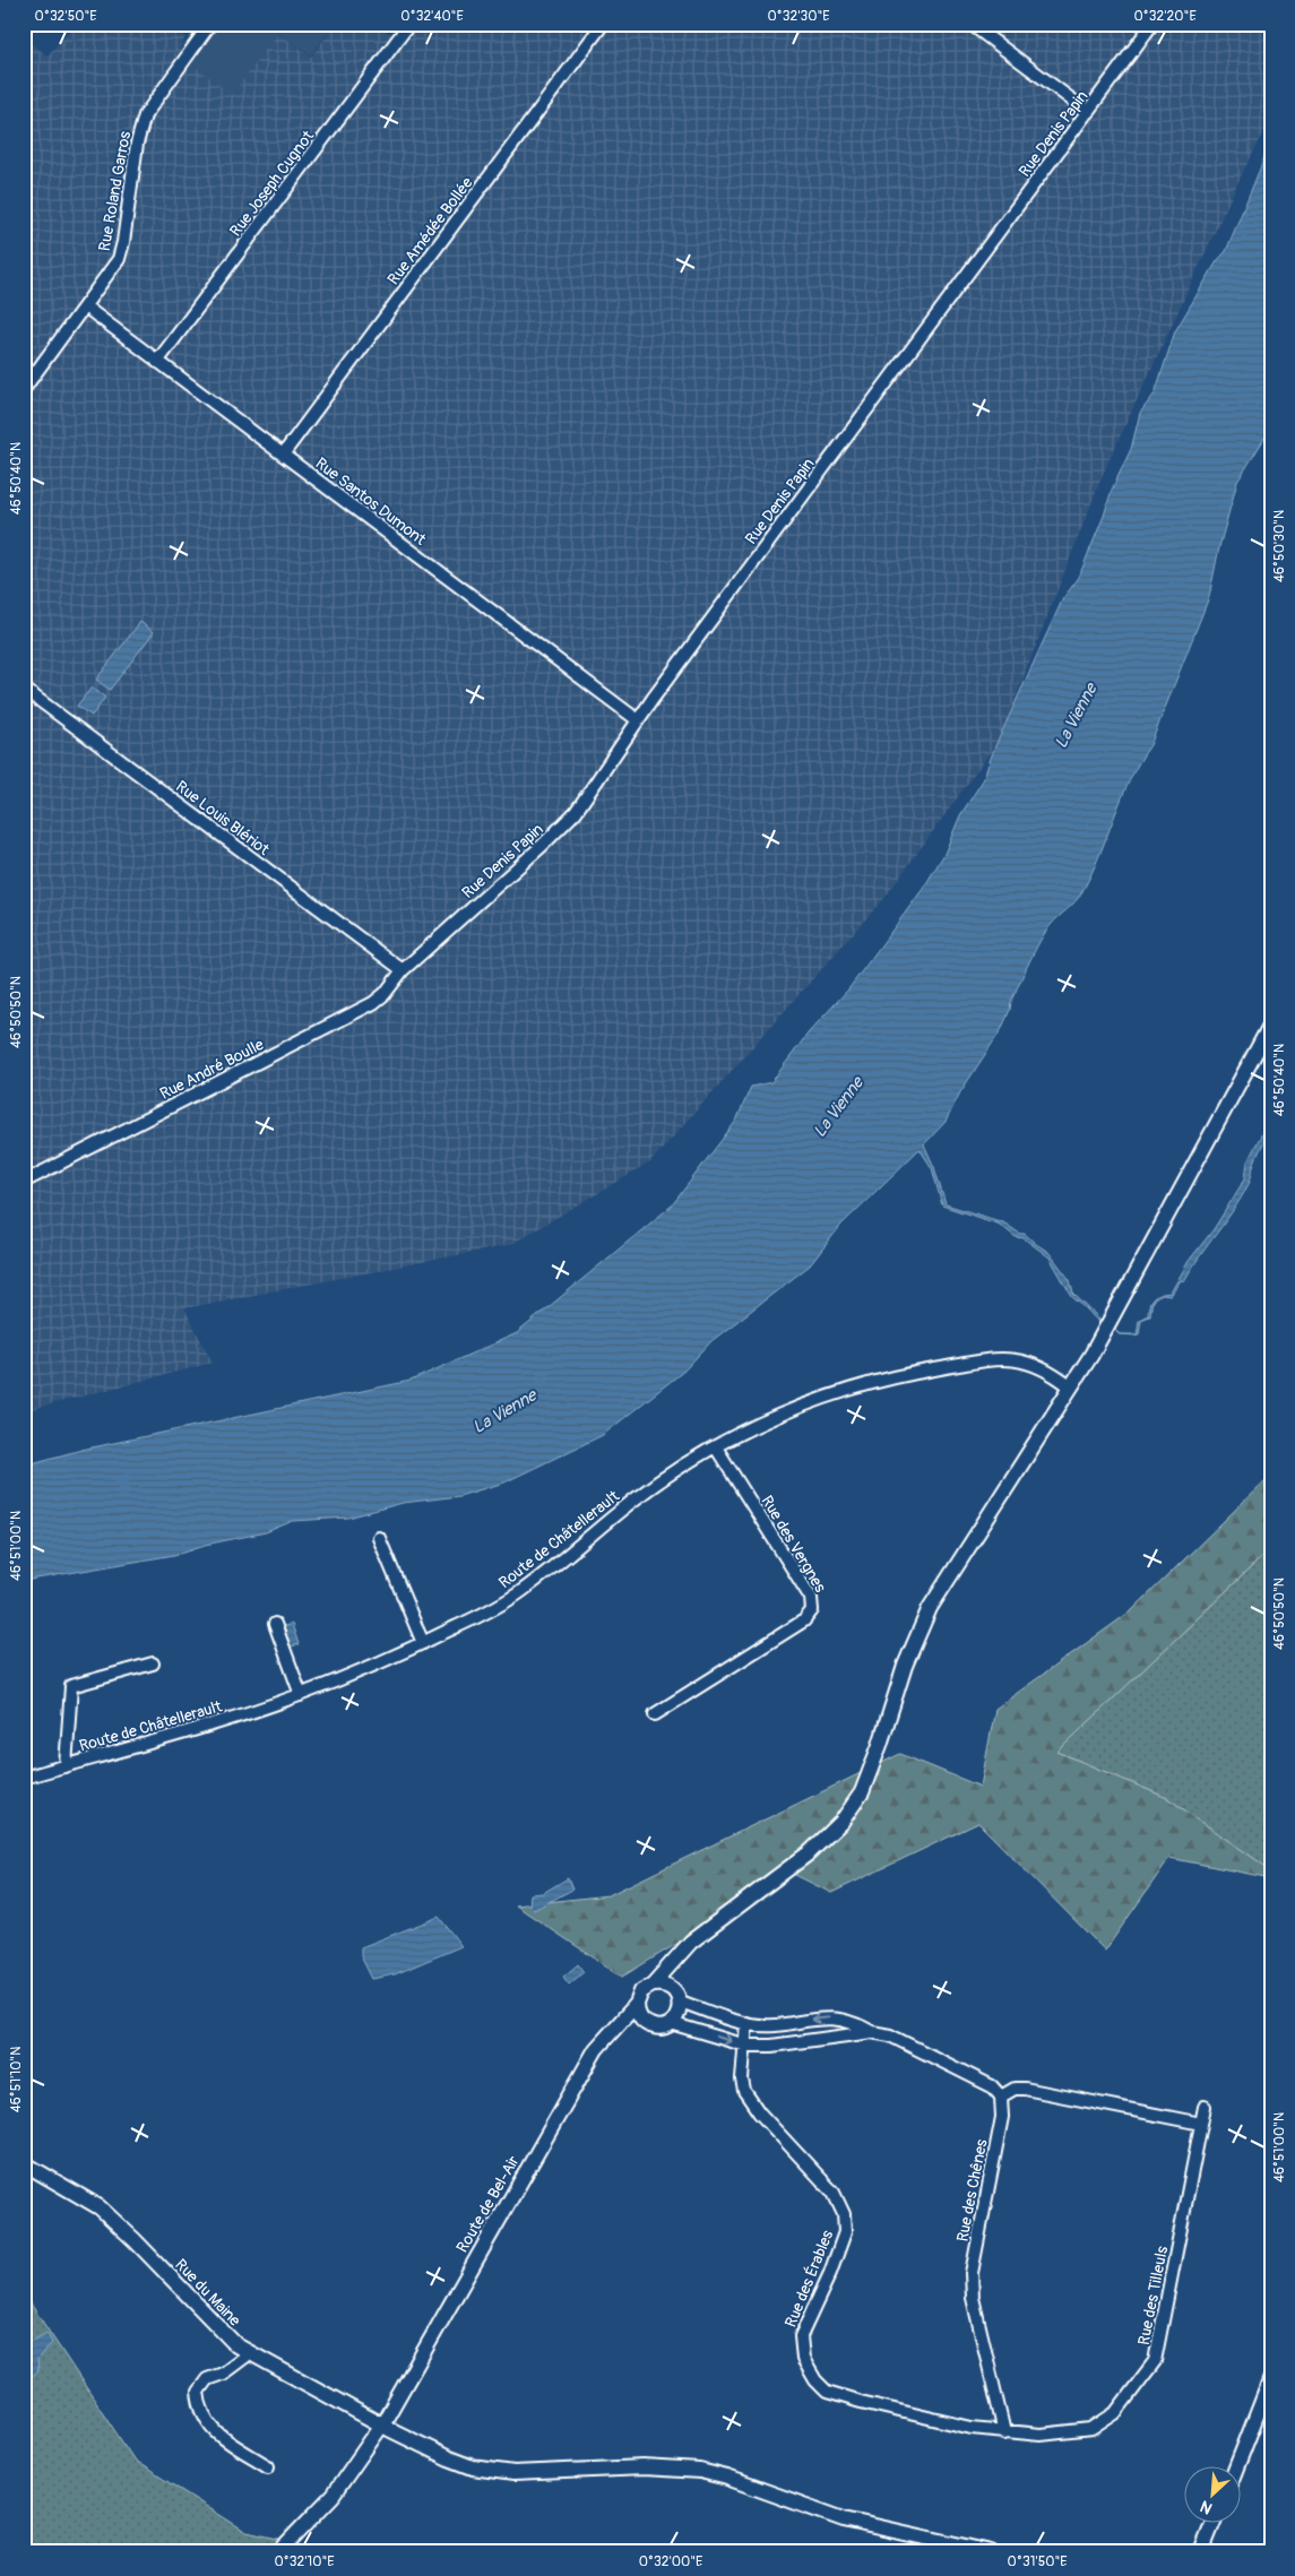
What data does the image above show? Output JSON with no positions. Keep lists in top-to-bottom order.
{
  "streets": {
    "street": [
      "Rue Denis Papin",
      "Rue Joseph Cugnot",
      "Rue Roland Garros",
      "Rue Amédée Bollée",
      "Rue Santos Dumont",
      "Rue Louis Blériot",
      "Rue André Boulle",
      "Route de Châtellerault",
      "Rue des Vergnes",
      "Rue des Chênes",
      "Route de Bel-Air",
      "Rue des Érables",
      "Rue du Maine",
      "Rue des Tilleuls"
    ]
  },
  "crossings": [
    ["Rue Denis Papin", "Rue Santos Dumont"],
    ["Rue Denis Papin", "Rue Louis Blériot"],
    ["Rue Denis Papin", "Rue André Boulle"],
    ["Rue Joseph Cugnot", "Rue Santos Dumont"],
    ["Rue Roland Garros", "Rue Santos Dumont"],
    ["Rue Amédée Bollée", "Rue Santos Dumont"],
    ["Rue Louis Blériot", "Rue André Boulle"],
    ["Route de Châtellerault", "Rue des Vergnes"],
    ["Rue des Chênes", "Rue des Érables"],
    ["Rue des Chênes", "Rue des Tilleuls"],
    ["Route de Bel-Air", "Rue du Maine"],
    ["Rue des Érables", "Rue des Tilleuls"]
  ],
  "water": ["La Vienne"],
  "north": "bottom left",
  "coordinates": [
    "0°32'50\"E",
    "0°32'40\"E",
    "0°32'30\"E",
    "0°32'20\"E",
    "46°50'40\"N",
    "46°50'30\"N",
    "46°50'50\"N",
    "46°51'00\"N",
    "46°51'10\"N",
    "0°32'10\"E",
    "0°32'00\"E",
    "0°31'50\"E"
  ]
}
